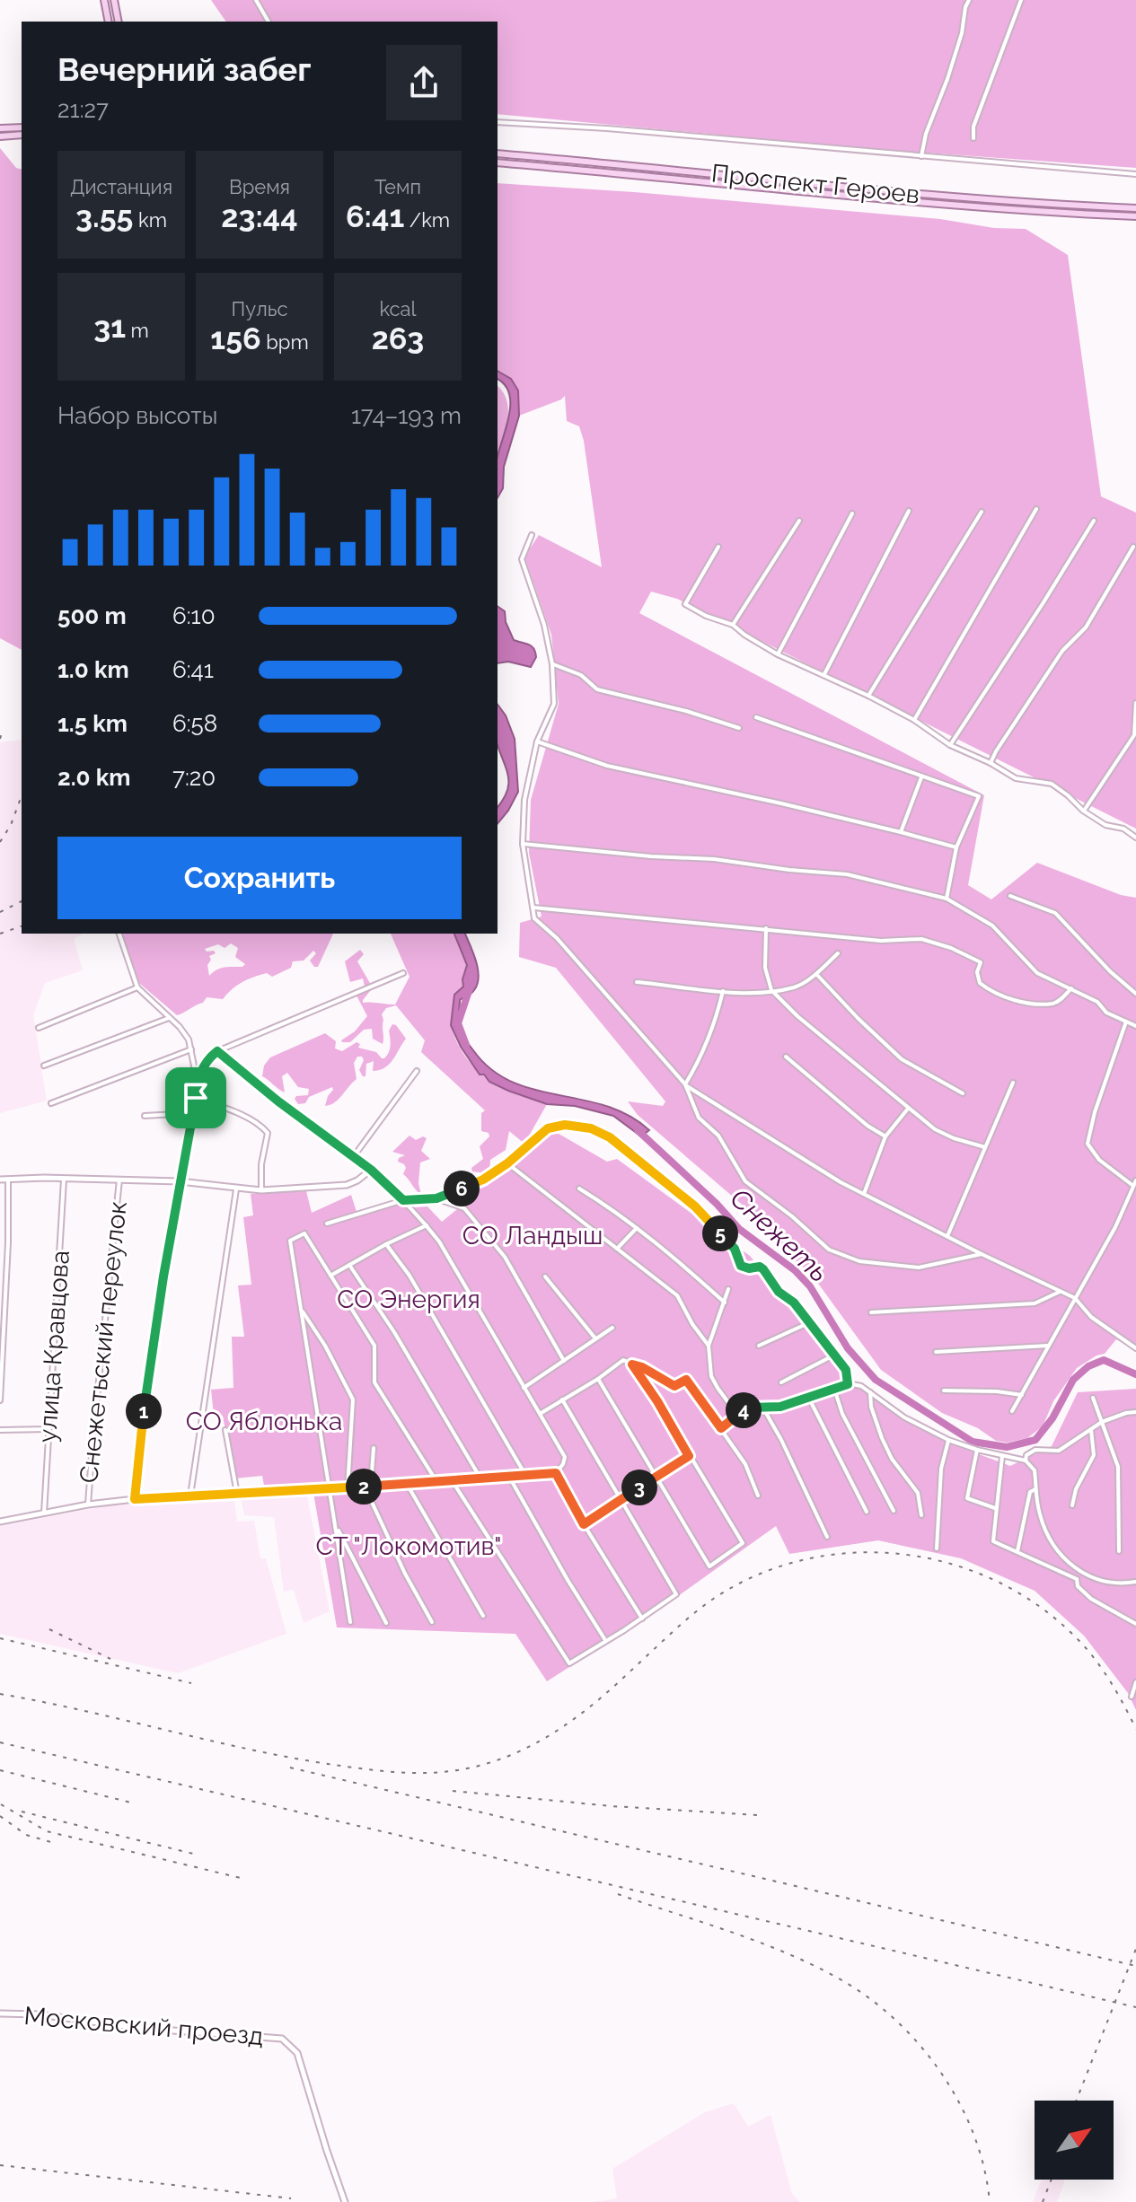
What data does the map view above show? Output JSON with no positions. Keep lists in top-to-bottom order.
{
  "streets": {
    "main road": ["Проспект Героев"],
    "street": ["Снежетьский переулок", "улица Кравцова", "Московский проезд"]
  },
  "water": ["Снежеть"],
  "parks": [
    "СО Ландыш",
    "СО Энергия",
    "СО Яблонька",
    "СТ \"Локомотив\""
  ],
  "north": "top right",
  "page": {
    "heading": ["Вечерний забег", "21:27"],
    "stats": [
      ["Дистанция", "3.55 km"],
      ["Время", "23:44"],
      ["Темп", "6:41 /km"],
      ["31 m"],
      ["Пульс", "156 bpm"],
      ["kcal", "263"]
    ],
    "chart": ["Набор высоты", "174–193 m"],
    "list": [
      {
        "name": "500 m",
        "note": "6:10"
      },
      {
        "name": "1.0 km",
        "note": "6:41"
      },
      {
        "name": "1.5 km",
        "note": "6:58"
      },
      {
        "name": "2.0 km",
        "note": "7:20"
      }
    ],
    "buttons": "Сохранить",
    "pins": [
      "6",
      "5",
      "4",
      "1",
      "2",
      "3"
    ]
  }
}
